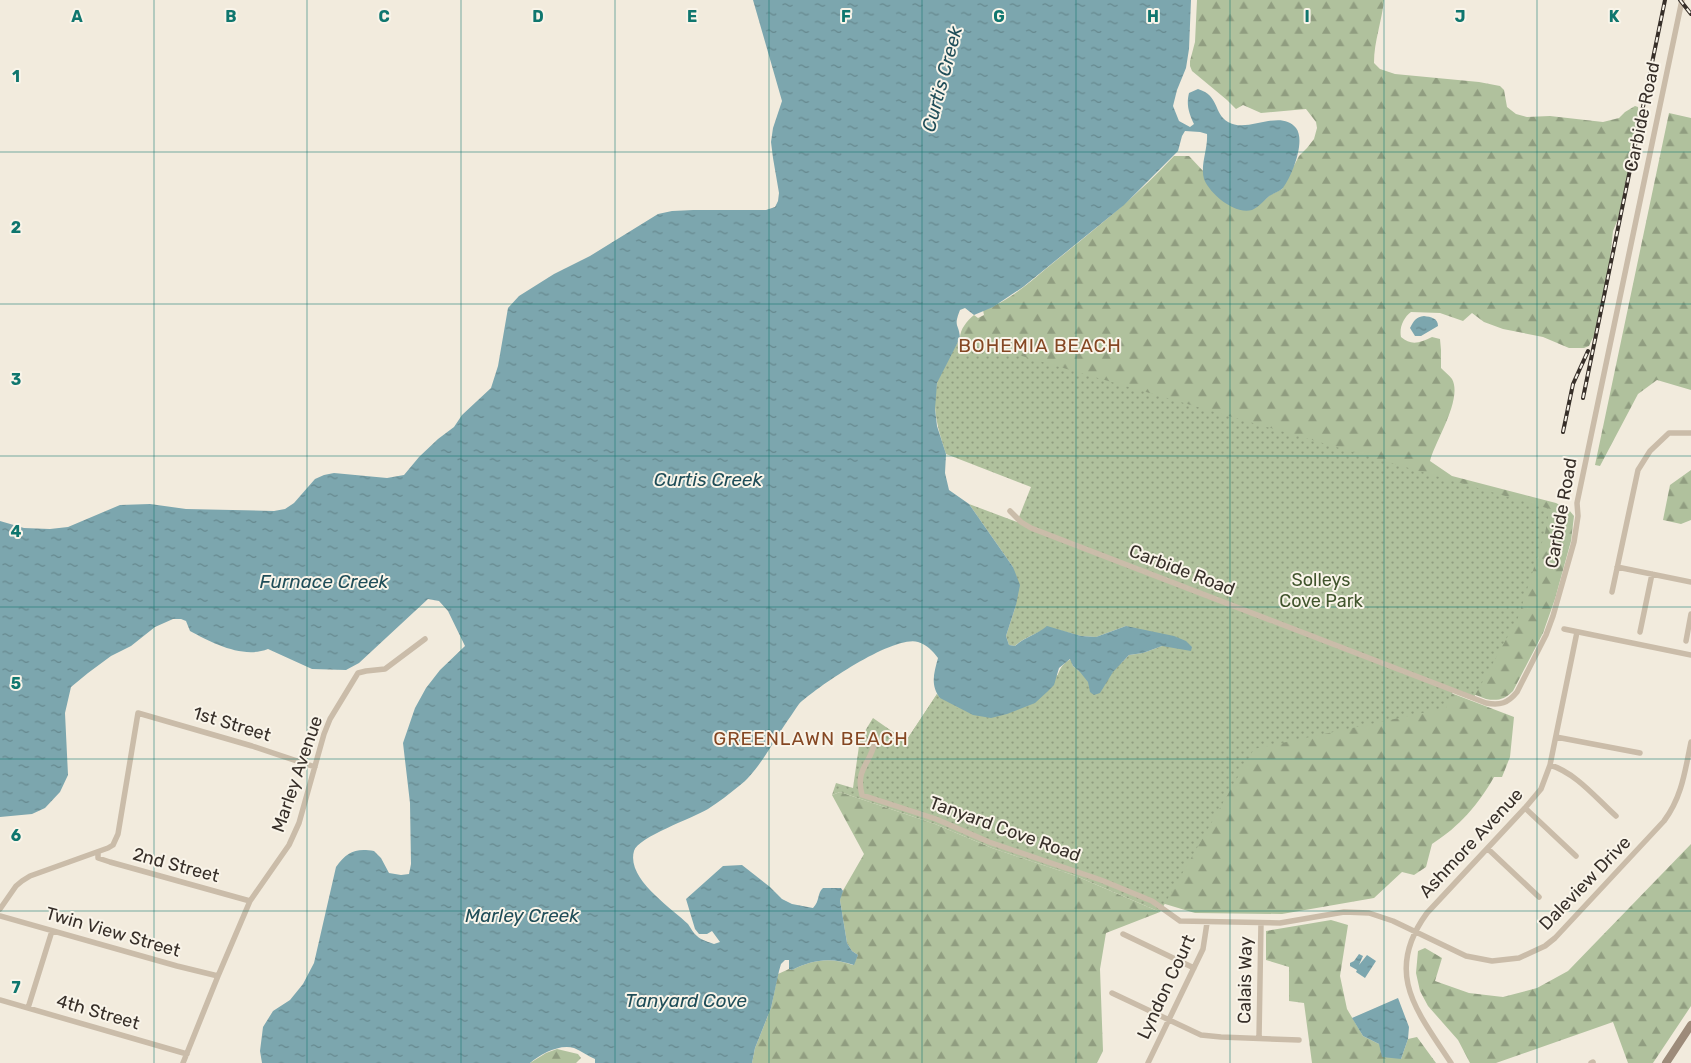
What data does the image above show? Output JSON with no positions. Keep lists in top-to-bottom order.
{
  "streets": {
    "street": [
      "Carbide Road",
      "1st Street",
      "Marley Avenue",
      "Tanyard Cove Road",
      "Ashmore Avenue",
      "2nd Street",
      "Daleview Drive",
      "Twin View Street",
      "Calais Way",
      "Lyndon Court",
      "4th Street"
    ]
  },
  "crossings": [
    ["1st Street", "Marley Avenue"],
    ["1st Street", "2nd Street"],
    ["Marley Avenue", "2nd Street"],
    ["Marley Avenue", "Twin View Street"],
    ["Marley Avenue", "4th Street"],
    ["Tanyard Cove Road", "Daleview Drive"],
    ["Ashmore Avenue", "Daleview Drive"],
    ["Daleview Drive", "Calais Way"],
    ["Daleview Drive", "Lyndon Court"]
  ],
  "districts": ["BOHEMIA BEACH", "GREENLAWN BEACH"],
  "water": [
    "Curtis Creek",
    "Furnace Creek",
    "Marley Creek",
    "Tanyard Cove"
  ],
  "parks": ["Solleys Cove Park"],
  "grid": {
    "columns": [
      "A",
      "B",
      "C",
      "D",
      "E",
      "F",
      "G",
      "H",
      "I",
      "J",
      "K"
    ],
    "rows": [
      "1",
      "2",
      "3",
      "4",
      "5",
      "6",
      "7"
    ]
  }
}
